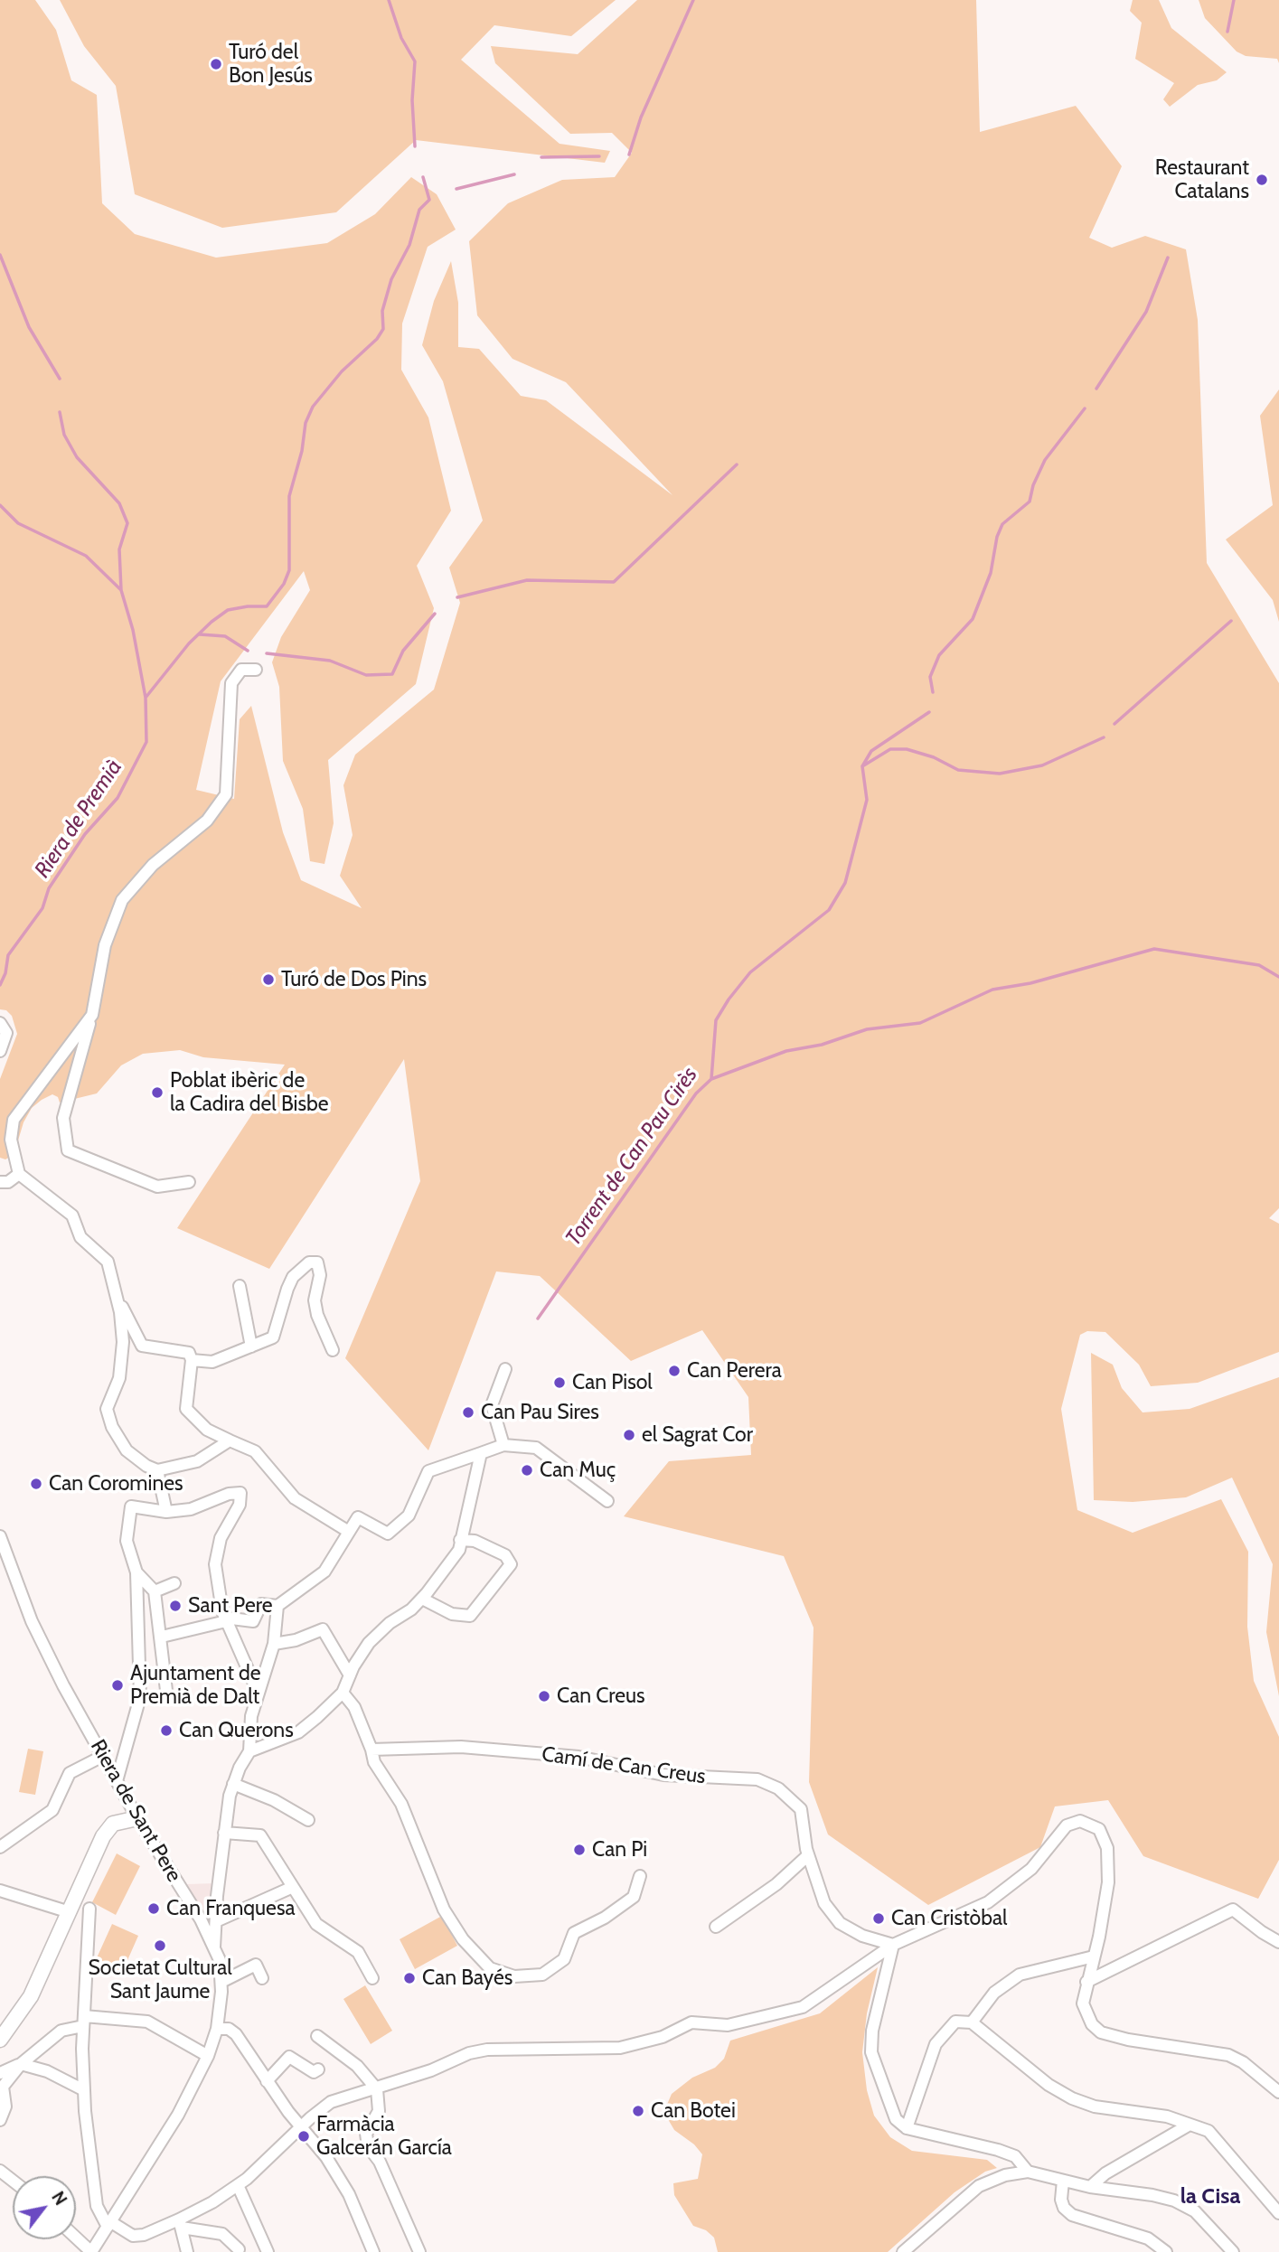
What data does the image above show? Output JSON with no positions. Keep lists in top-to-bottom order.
{
  "streets": {
    "street": ["Camí de Can Creus", "Riera de Sant Pere"]
  },
  "districts": ["la Cisa"],
  "water": ["Riera de Premià", "Torrent de Can Pau Cirès"],
  "places": [
    "Turó del Bon Jesús",
    "Restaurant Catalans",
    "Turó de Dos Pins",
    "Poblat ibèric de la Cadira del Bisbe",
    "Can Perera",
    "Can Pisol",
    "Can Pau Sires",
    "el Sagrat Cor",
    "Can Muç",
    "Can Coromines",
    "Sant Pere",
    "Ajuntament de Premià de Dalt",
    "Can Creus",
    "Can Querons",
    "Can Pi",
    "Can Franquesa",
    "Can Cristòbal",
    "Societat Cultural Sant Jaume",
    "Can Bayés",
    "Can Botei",
    "Farmàcia Galcerán García"
  ],
  "north": "top right"
}
